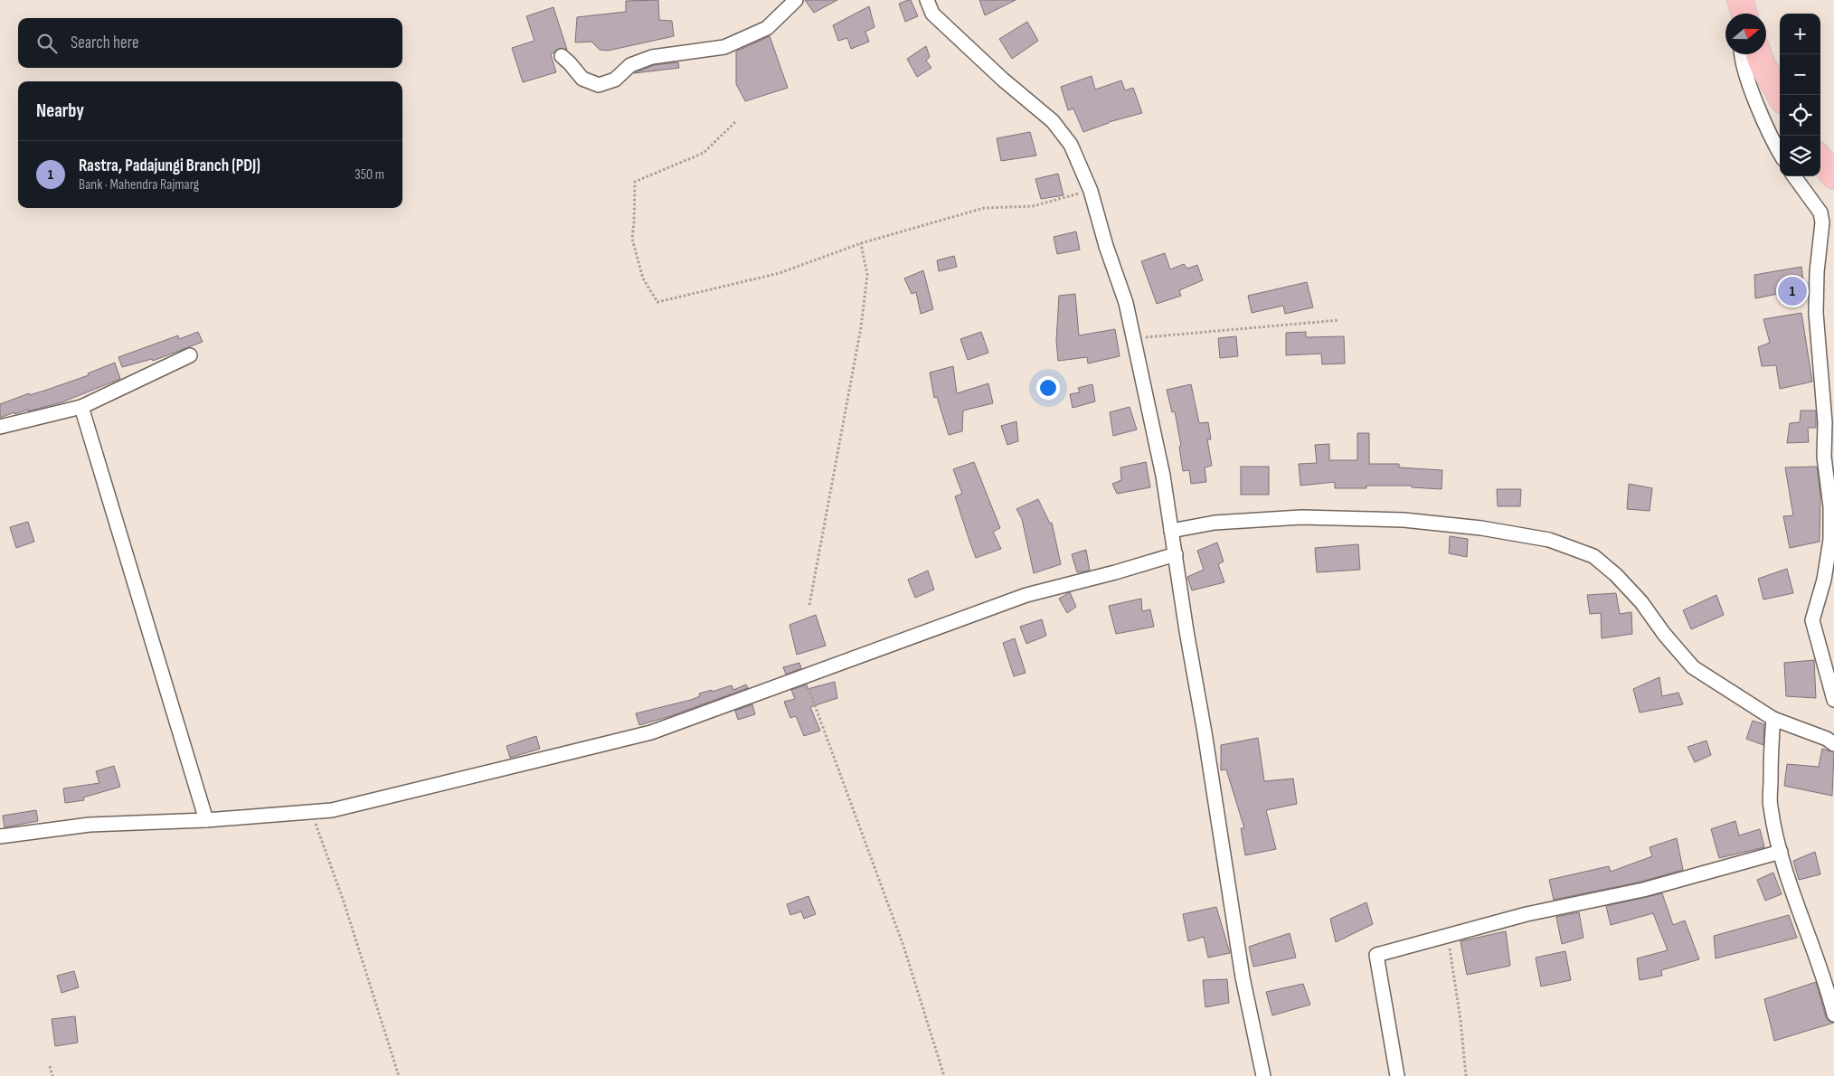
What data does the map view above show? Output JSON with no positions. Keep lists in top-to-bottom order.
{
  "north": "right",
  "page": {
    "map_buttons": ["+", "−"],
    "search": "Search here",
    "heading": "Nearby",
    "list": [
      {
        "mark": "1",
        "name": "Rastra, Padajungi Branch (PDJ)",
        "note": "Bank · Mahendra Rajmarg",
        "value": "350 m"
      }
    ],
    "pins": "1"
  }
}
